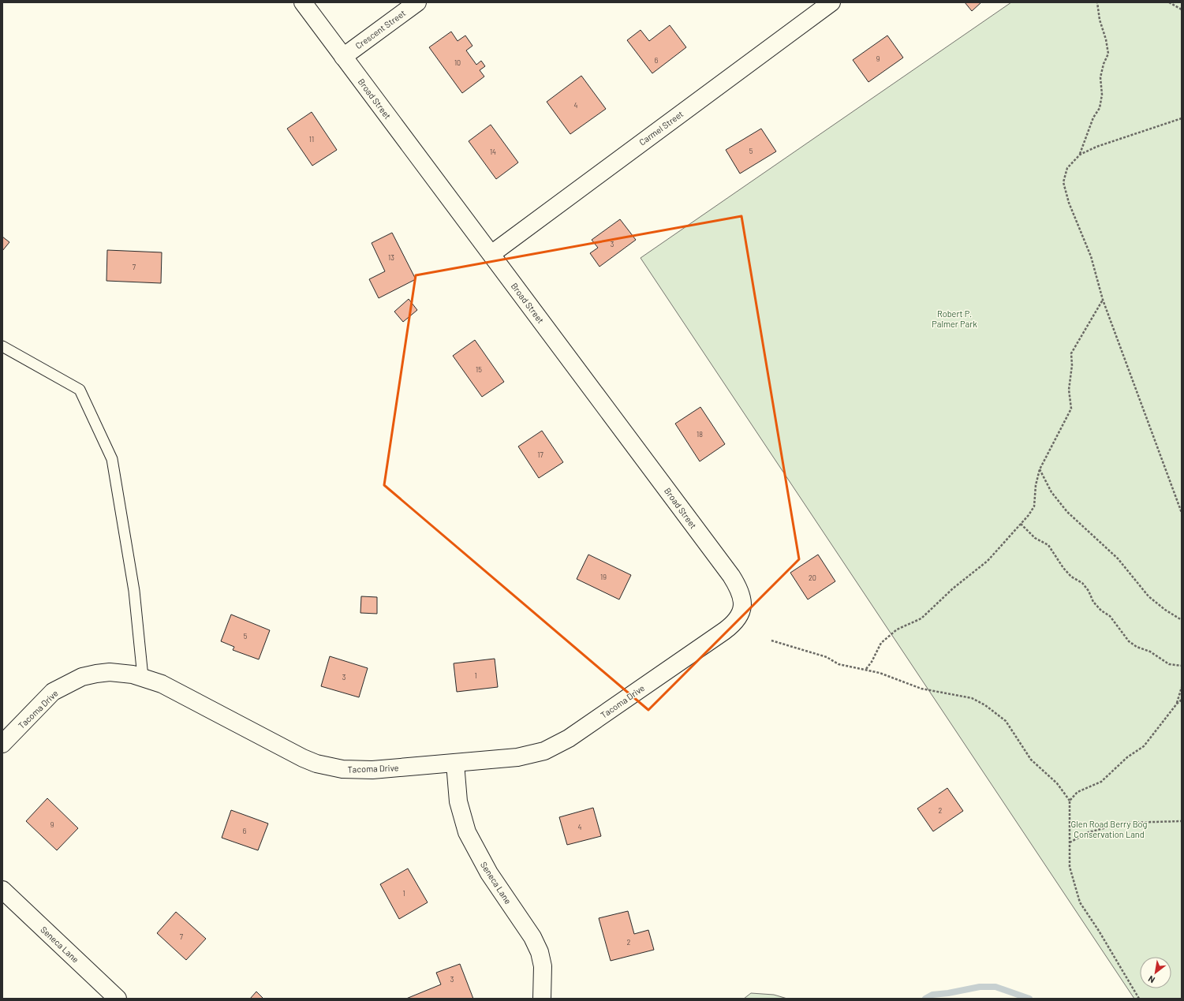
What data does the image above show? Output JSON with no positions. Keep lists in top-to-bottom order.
{
  "streets": {
    "street": [
      "Crescent Street",
      "Broad Street",
      "Carmel Street",
      "Tacoma Drive",
      "Seneca Lane"
    ]
  },
  "crossings": [
    ["Crescent Street", "Broad Street"],
    ["Broad Street", "Carmel Street"],
    ["Broad Street", "Tacoma Drive"],
    ["Tacoma Drive", "Seneca Lane"]
  ],
  "parks": ["Robert P. Palmer Park", "Glen Road Berry Bog Conservation Land"],
  "house_numbers": [
    "9",
    "6",
    "10",
    "4",
    "11",
    "5",
    "14",
    "3",
    "13",
    "7",
    "15",
    "18",
    "17",
    "19",
    "20",
    "5",
    "1",
    "3",
    "2",
    "9",
    "4",
    "6",
    "1",
    "7",
    "2",
    "3"
  ],
  "north": "bottom left"
}
